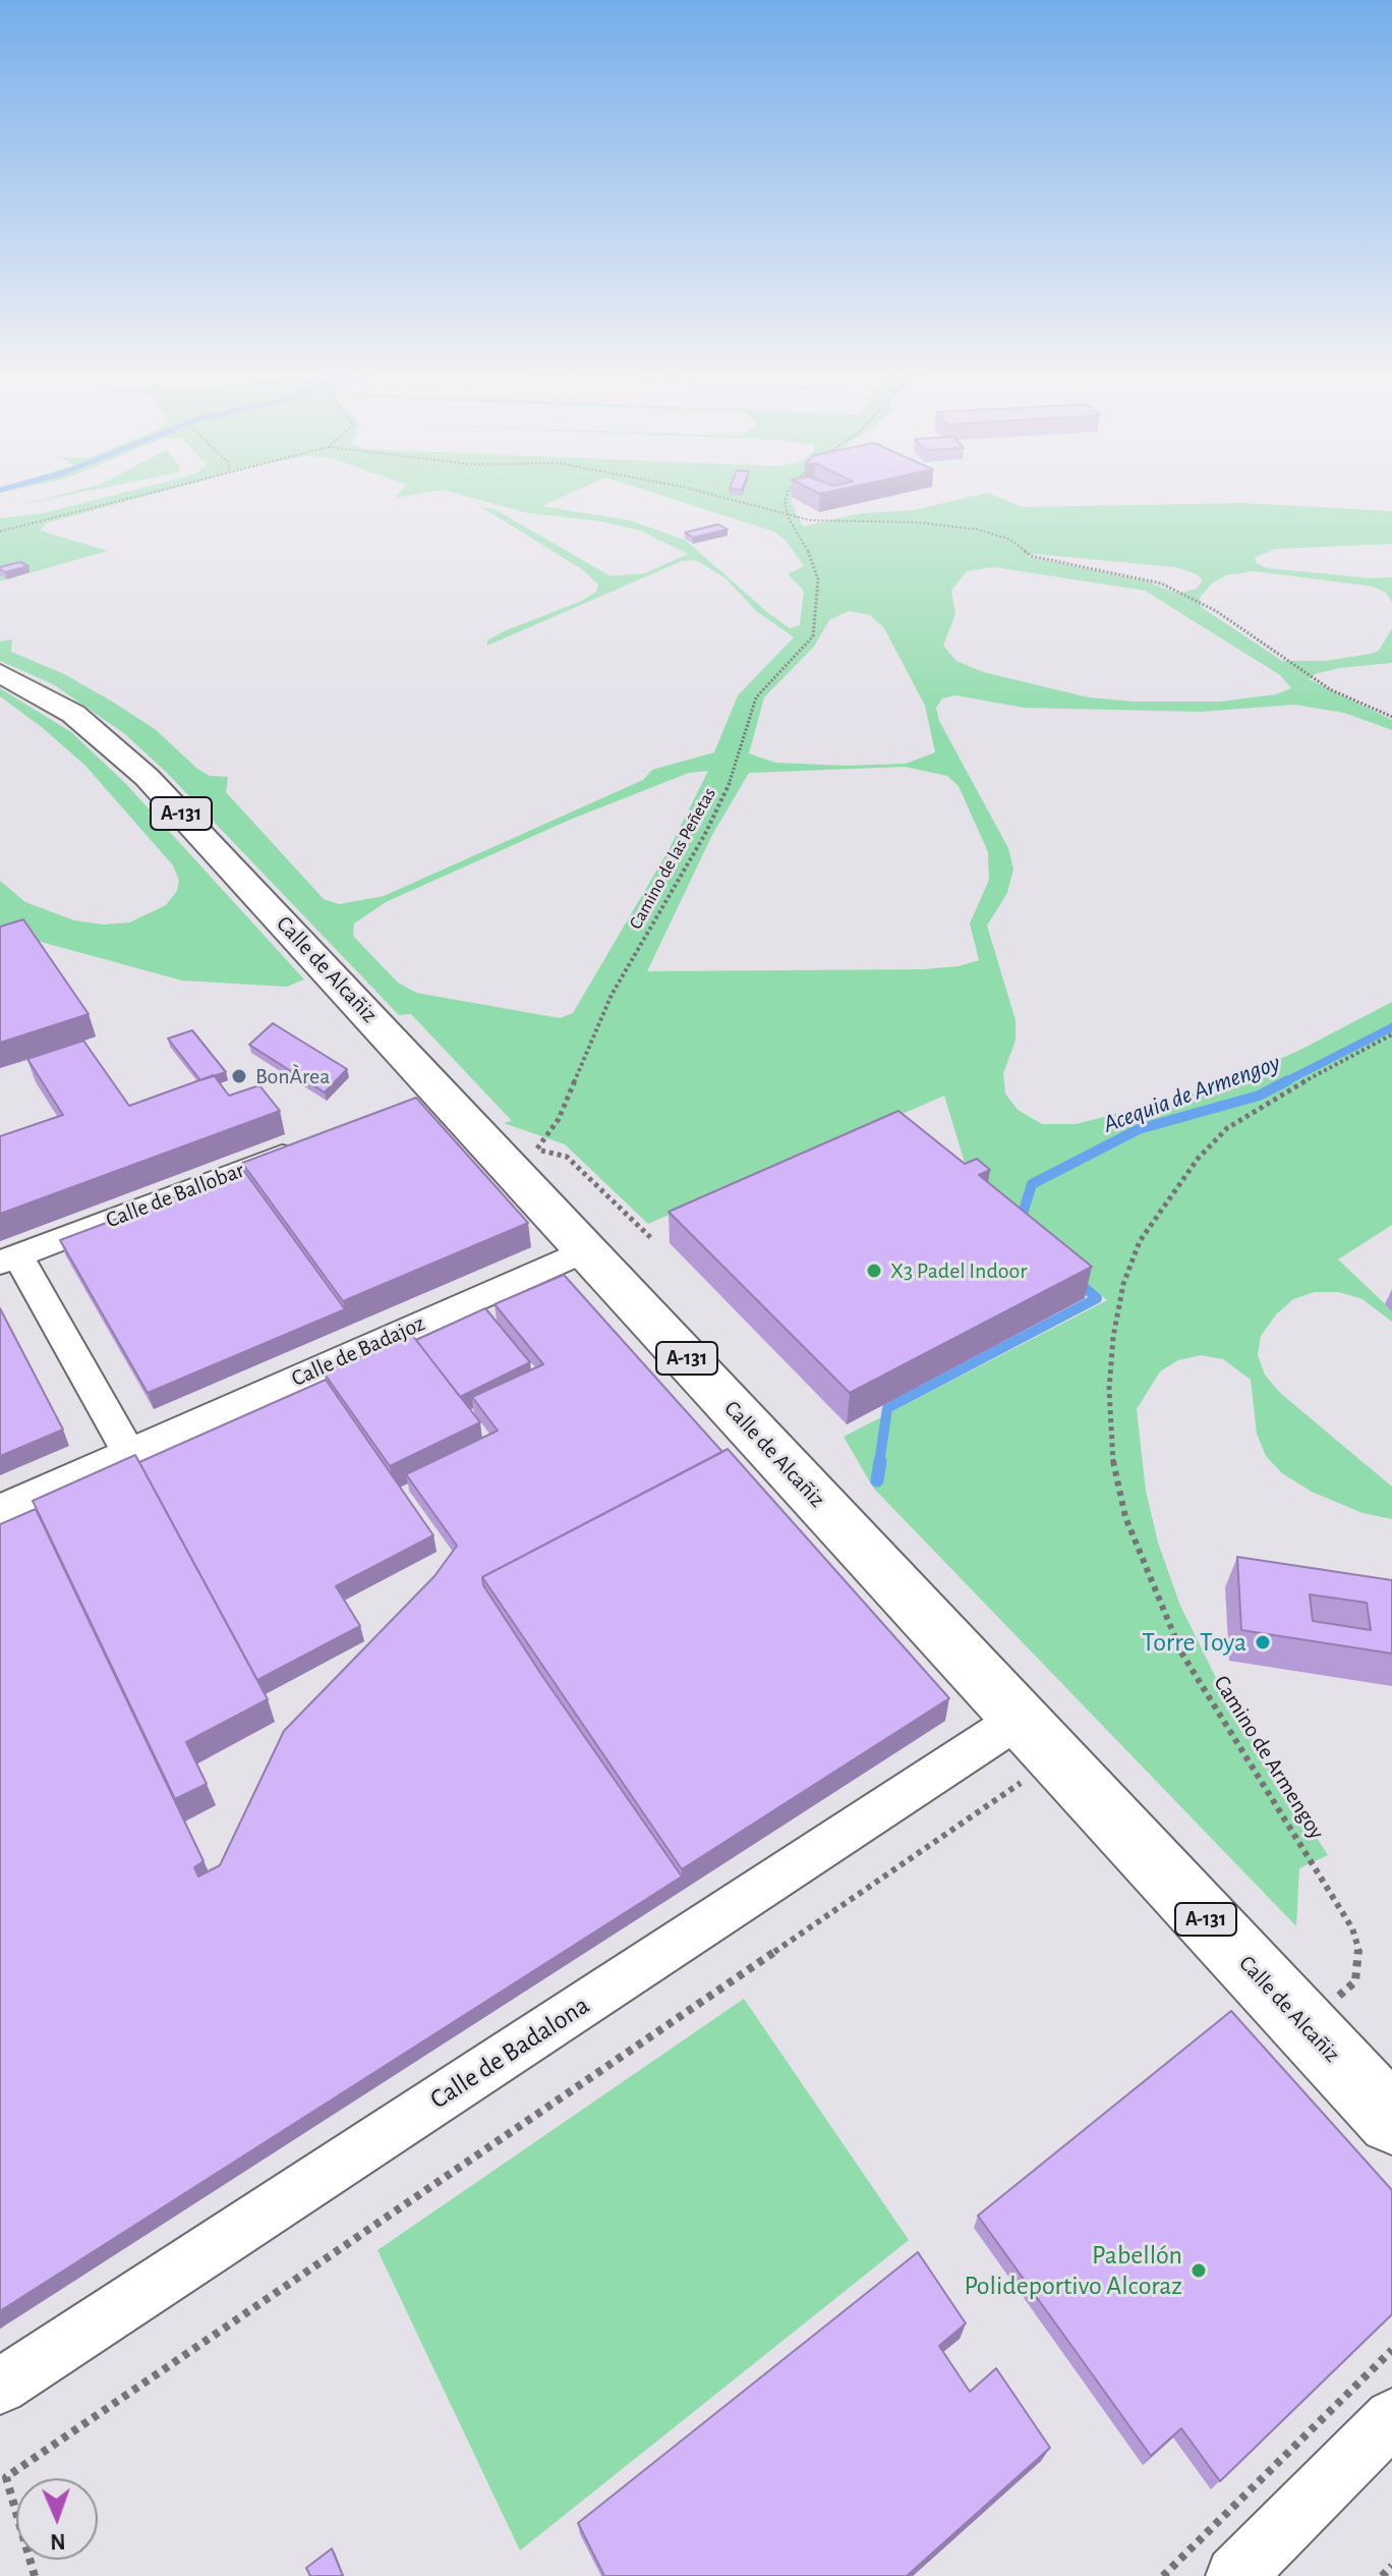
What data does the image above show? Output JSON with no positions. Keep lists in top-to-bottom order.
{
  "streets": {
    "main road": ["A-131", "Calle de Alcañiz"],
    "street": ["Calle de Ballobar", "Calle de Badajoz", "Calle de Badalona"],
    "path": ["Camino de las Peñetas", "Camino de Armengoy"]
  },
  "crossings": [
    ["Calle de Alcañiz", "Calle de Badajoz"],
    ["Calle de Alcañiz", "Camino de Armengoy"],
    ["Calle de Alcañiz", "Calle de Badalona"]
  ],
  "water": ["Acequia de Armengoy"],
  "places": [
    "BonÀrea",
    "X3 Padel Indoor",
    "Torre Toya",
    "Pabellón Polideportivo Alcoraz"
  ],
  "north": "bottom"
}
